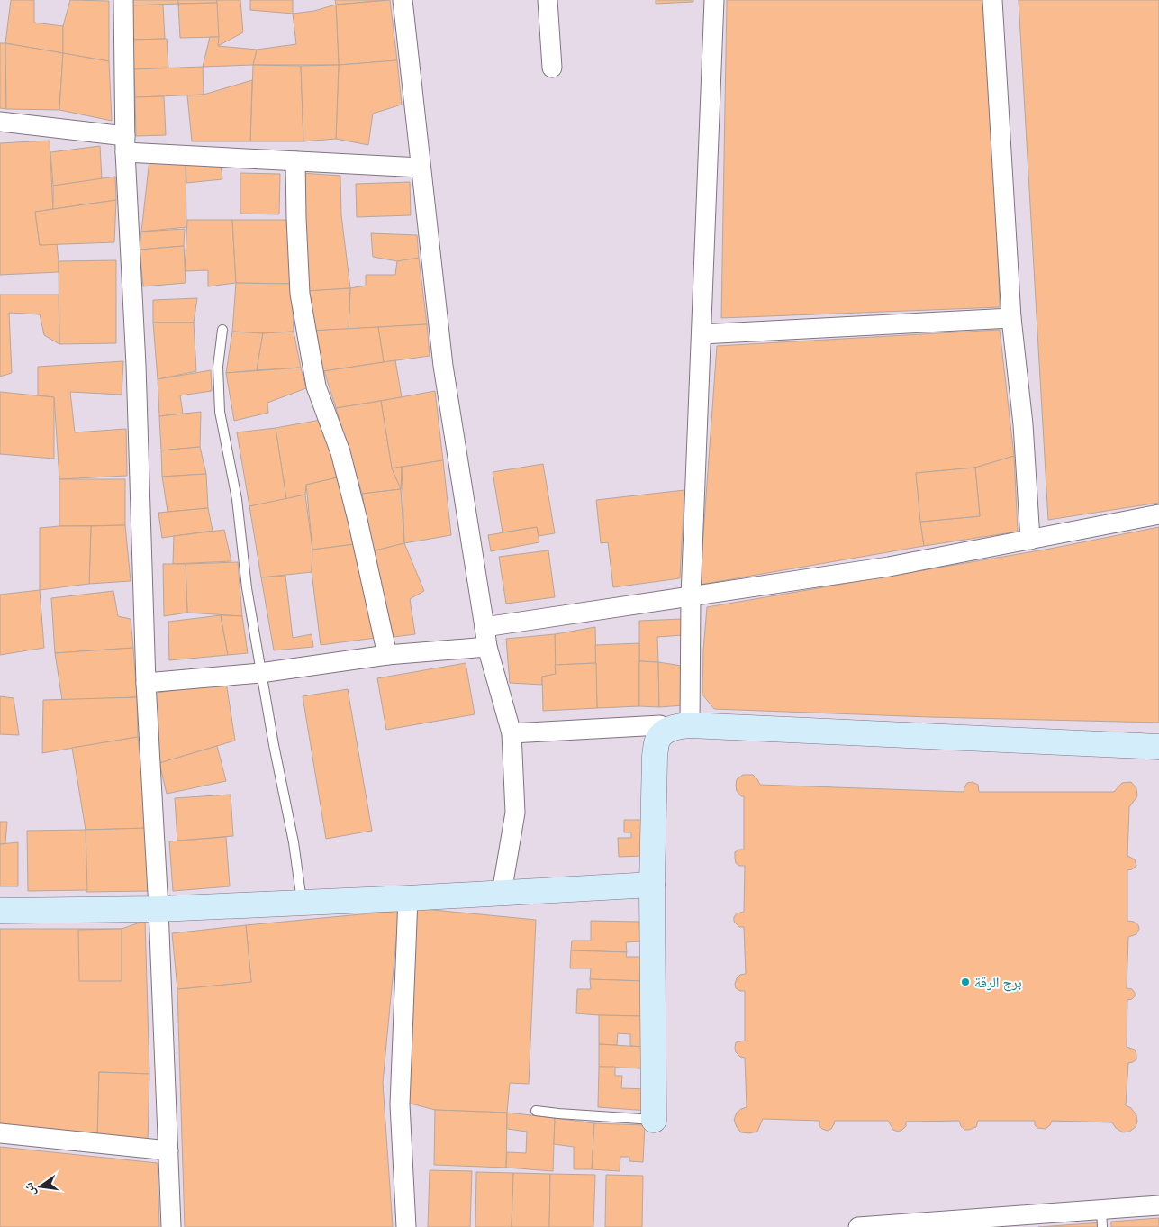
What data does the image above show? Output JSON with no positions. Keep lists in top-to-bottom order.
{
  "places": ["برج الرقة"],
  "north": "left"
}
